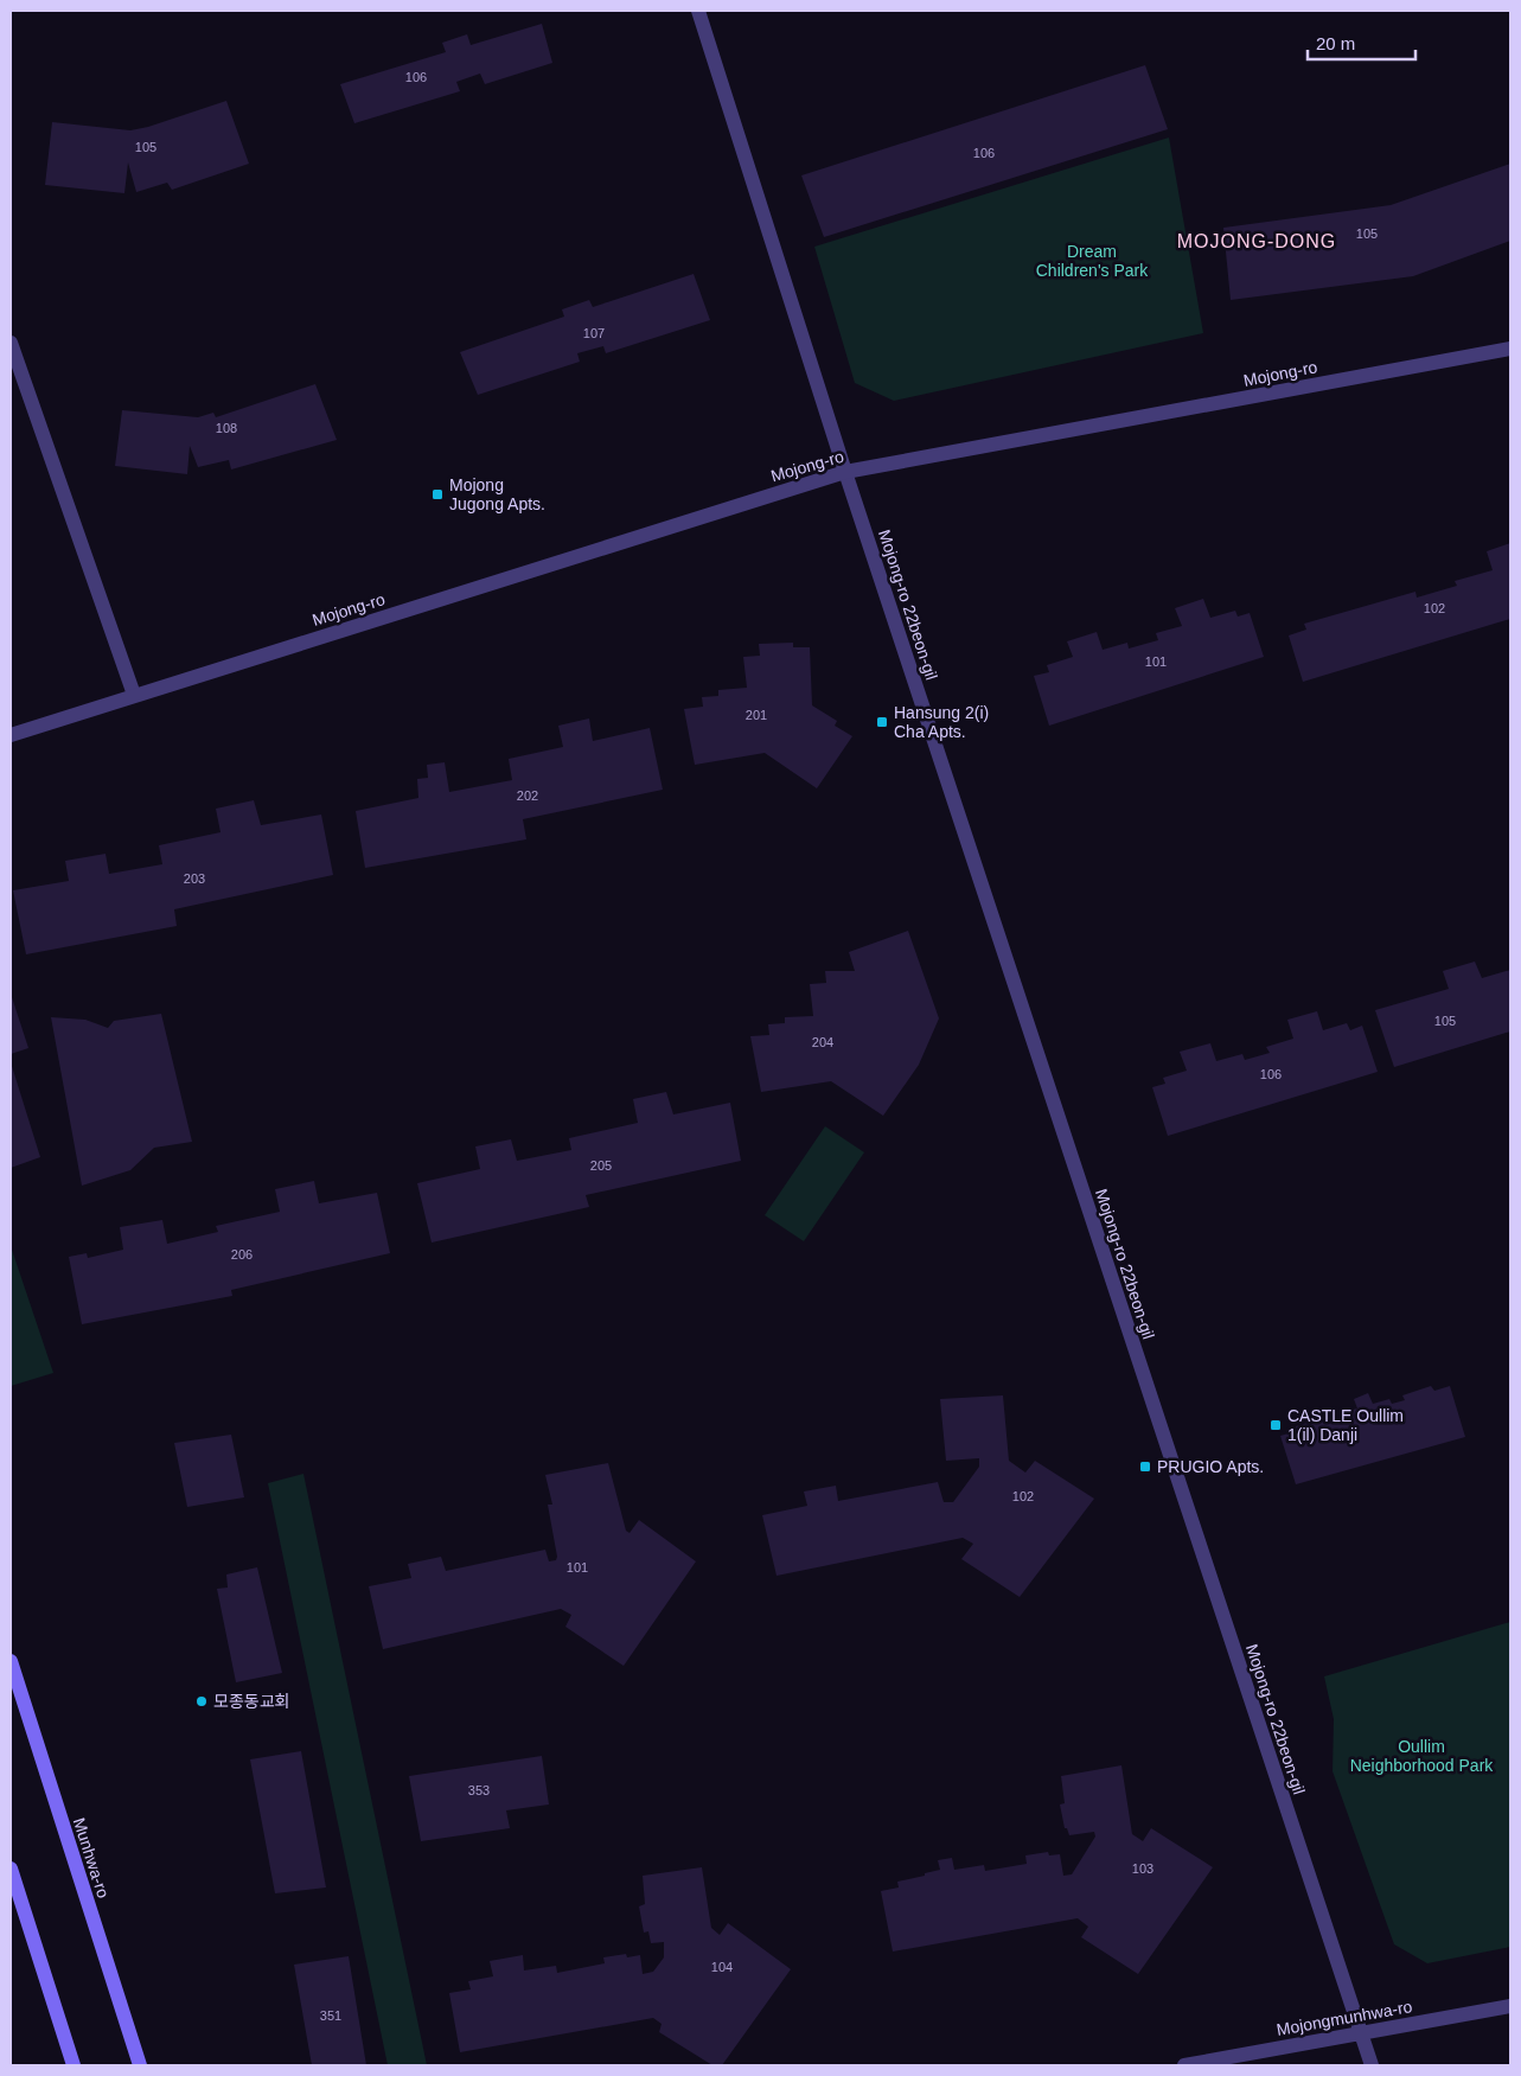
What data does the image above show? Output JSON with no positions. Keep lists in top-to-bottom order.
{
  "streets": {
    "main road": ["Munhwa-ro"],
    "street": ["Mojong-ro", "Mojong-ro 22beon-gil", "Mojongmunhwa-ro"]
  },
  "crossings": [
    ["Mojong-ro", "Mojong-ro 22beon-gil"],
    ["Mojong-ro 22beon-gil", "Mojongmunhwa-ro"]
  ],
  "districts": ["MOJONG-DONG"],
  "parks": ["Dream Children's Park", "Oullim Neighborhood Park"],
  "places": {
    "transit": [
      "Mojong Jugong Apts.",
      "Hansung 2(i) Cha Apts.",
      "CASTLE Oullim 1(il) Danji",
      "PRUGIO Apts."
    ],
    "other": ["모종동교회"]
  },
  "house_numbers": [
    "106",
    "105",
    "106",
    "105",
    "107",
    "108",
    "102",
    "101",
    "201",
    "202",
    "203",
    "105",
    "204",
    "106",
    "205",
    "206",
    "102",
    "101",
    "353",
    "103",
    "104",
    "351"
  ],
  "scale_bar": "20 m"
}
